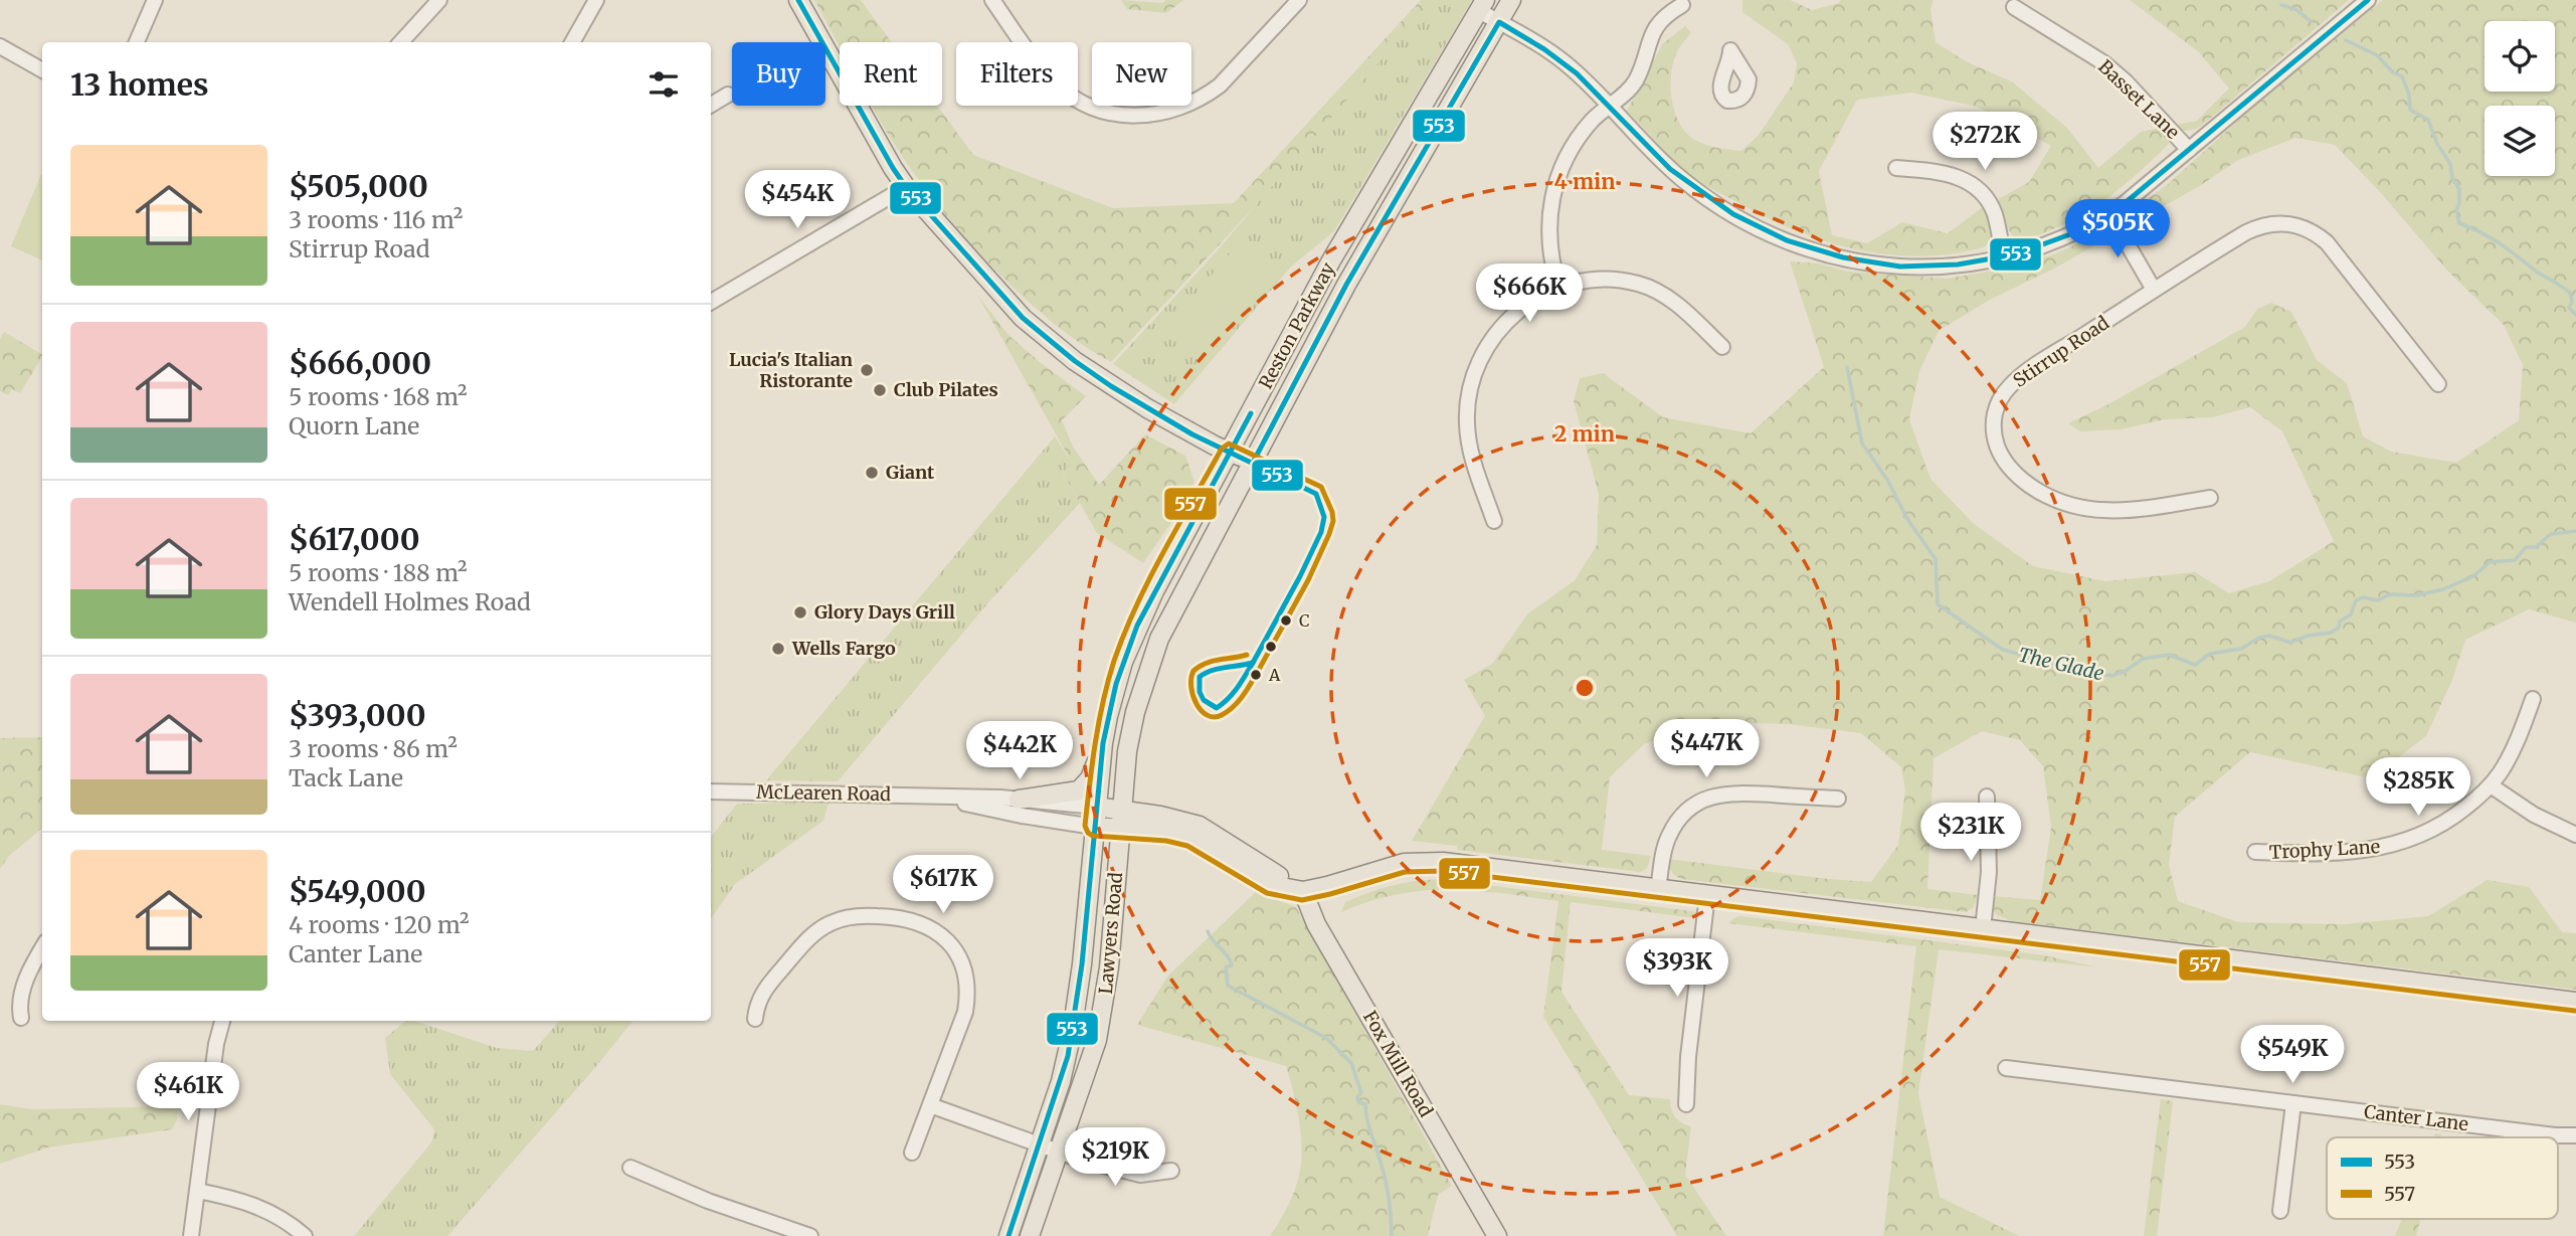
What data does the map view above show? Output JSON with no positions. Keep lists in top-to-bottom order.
{
  "streets": {
    "main road": ["Reston Parkway", "Lawyers Road", "Fox Mill Road"],
    "street": [
      "Basset Lane",
      "Stirrup Road",
      "McLearen Road",
      "Trophy Lane",
      "Canter Lane"
    ]
  },
  "crossings": [
    ["Reston Parkway", "McLearen Road"],
    ["Reston Parkway", "Lawyers Road"],
    ["McLearen Road", "Lawyers Road"]
  ],
  "water": ["The Glade"],
  "places": [
    "Lucia's Italian Ristorante",
    "Club Pilates",
    "Giant",
    "Glory Days Grill",
    "C",
    "Wells Fargo",
    "A"
  ],
  "lines": ["transit line 553", "transit line 557"],
  "legend": ["553", "557"],
  "page": {
    "chip": [
      "Buy",
      "Rent",
      "Filters",
      "New"
    ],
    "heading": "13 homes",
    "price": [
      "$272K",
      "$454K",
      "$505K",
      "$666K",
      "$447K",
      "$442K",
      "$285K",
      "$231K",
      "$617K",
      "$393K",
      "$549K",
      "$461K",
      "$219K"
    ],
    "list": [
      {
        "name": "$505,000",
        "note": "3 rooms · 116 m² · Stirrup Road"
      },
      {
        "name": "$666,000",
        "note": "5 rooms · 168 m² · Quorn Lane"
      },
      {
        "name": "$617,000",
        "note": "5 rooms · 188 m² · Wendell Holmes Road"
      },
      {
        "name": "$393,000",
        "note": "3 rooms · 86 m² · Tack Lane"
      },
      {
        "name": "$549,000",
        "note": "4 rooms · 120 m² · Canter Lane"
      }
    ]
  },
  "rings": ["4 min", "2 min"]
}
